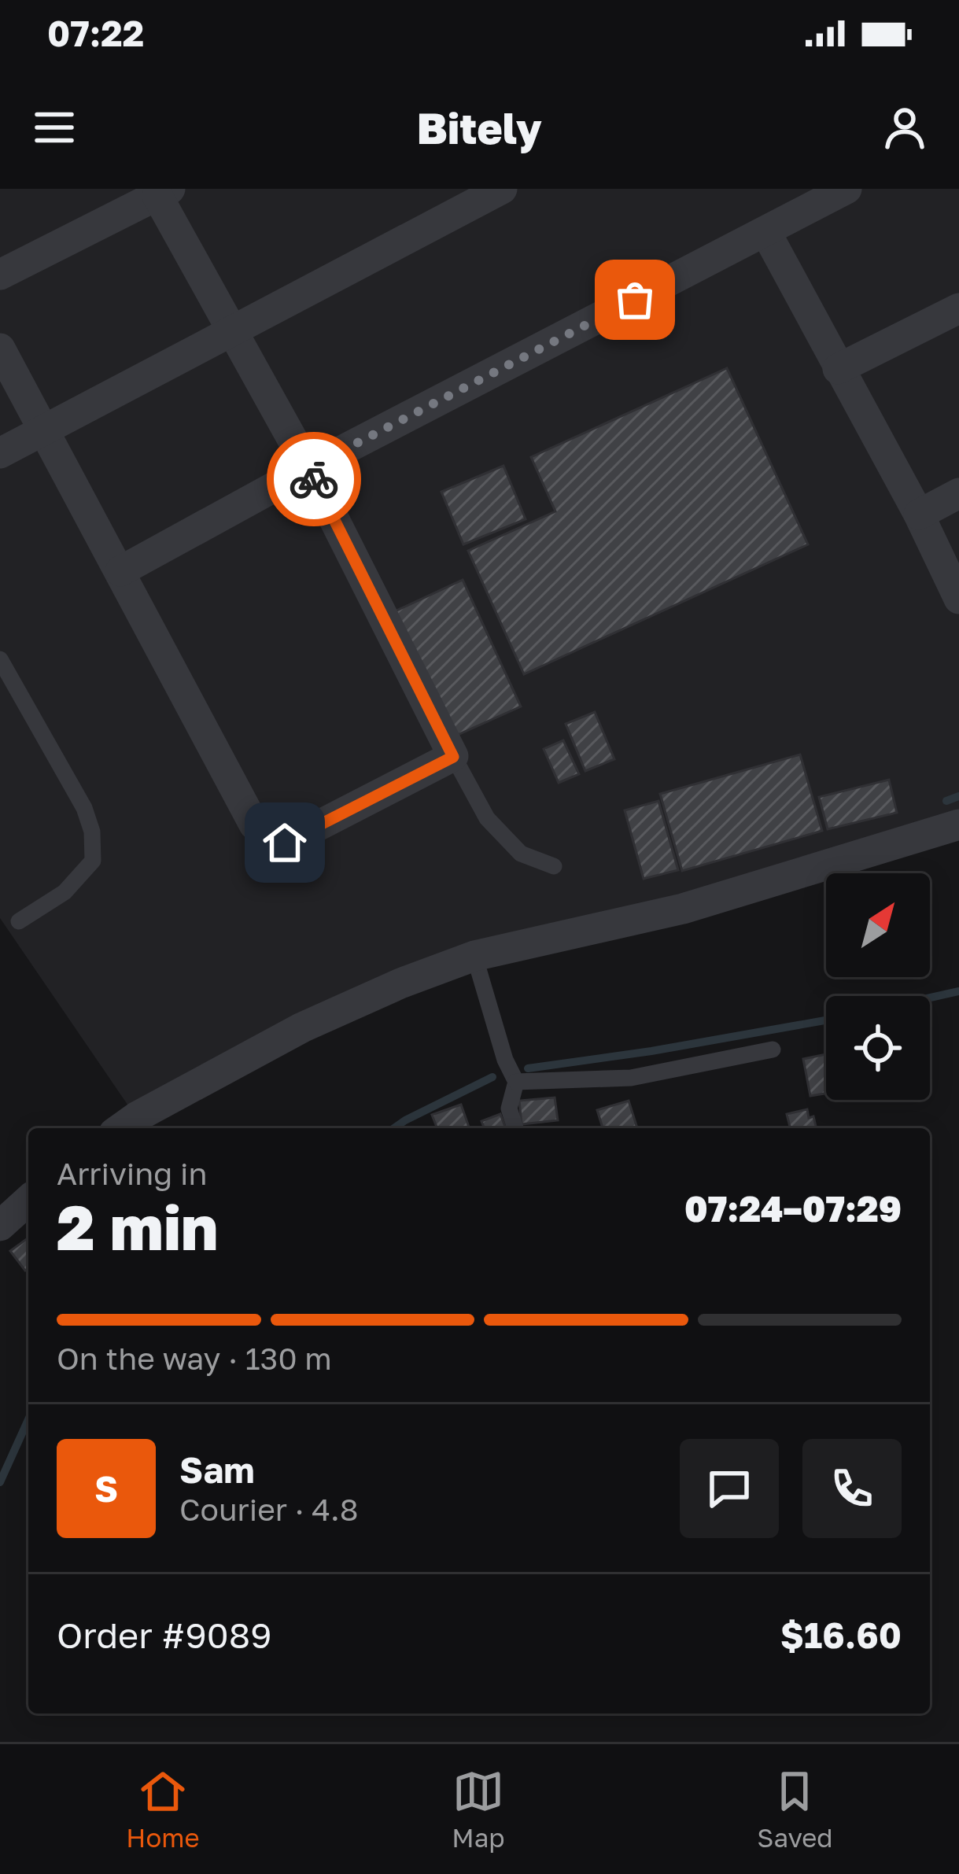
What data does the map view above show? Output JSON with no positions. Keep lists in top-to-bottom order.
{
  "north": "top right",
  "page": {
    "status": "07:22",
    "header": "Bitely",
    "heading": ["2 min", "Arriving in", "07:24–07:29"],
    "panel": [
      "Sam",
      "Courier · 4.8",
      "Order #9089",
      "$16.60"
    ],
    "bar": "On the way · 130 m",
    "round": "S",
    "tabs": ["Home", "Map", "Saved"]
  }
}
